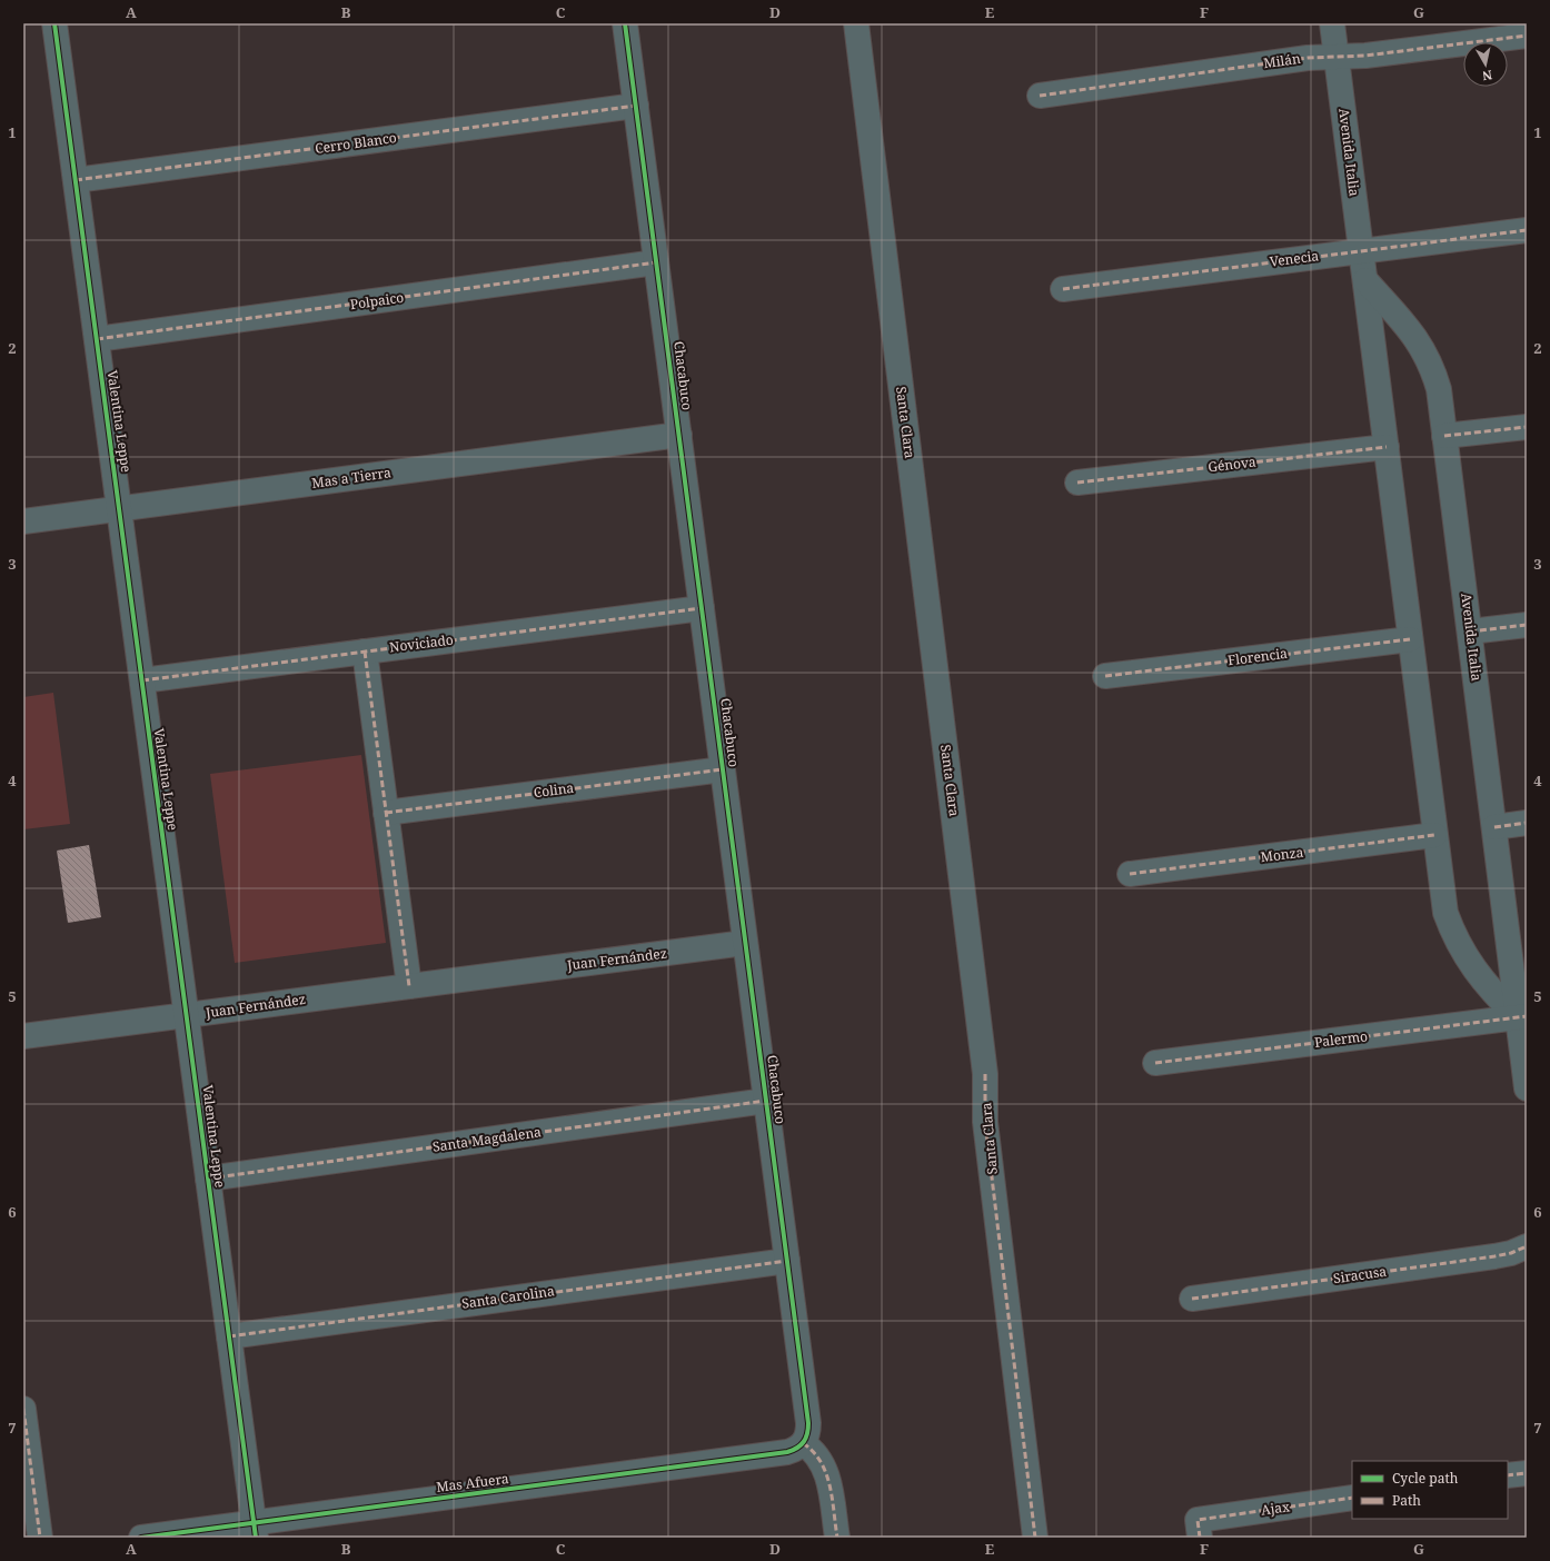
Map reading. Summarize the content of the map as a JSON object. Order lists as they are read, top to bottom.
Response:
{
  "streets": {
    "street": [
      "Milán",
      "Cerro Blanco",
      "Avenida Italia",
      "Venecia",
      "Polpaico",
      "Chacabuco",
      "Valentina Leppe",
      "Santa Clara",
      "Génova",
      "Mas a Tierra",
      "Noviciado",
      "Florencia",
      "Colina",
      "Monza",
      "Juan Fernández",
      "Palermo",
      "Santa Magdalena",
      "Siracusa",
      "Santa Carolina",
      "Mas Afuera",
      "Ajax"
    ]
  },
  "crossings": [
    ["Milán", "Avenida Italia"],
    ["Cerro Blanco", "Chacabuco"],
    ["Cerro Blanco", "Valentina Leppe"],
    ["Avenida Italia", "Venecia"],
    ["Avenida Italia", "Génova"],
    ["Avenida Italia", "Florencia"],
    ["Avenida Italia", "Monza"],
    ["Avenida Italia", "Palermo"],
    ["Polpaico", "Chacabuco"],
    ["Polpaico", "Valentina Leppe"],
    ["Chacabuco", "Mas a Tierra"],
    ["Chacabuco", "Noviciado"],
    ["Chacabuco", "Colina"],
    ["Chacabuco", "Juan Fernández"],
    ["Chacabuco", "Santa Magdalena"],
    ["Chacabuco", "Santa Carolina"],
    ["Chacabuco", "Mas Afuera"],
    ["Valentina Leppe", "Mas a Tierra"],
    ["Valentina Leppe", "Noviciado"],
    ["Valentina Leppe", "Juan Fernández"],
    ["Valentina Leppe", "Santa Magdalena"],
    ["Valentina Leppe", "Santa Carolina"],
    ["Valentina Leppe", "Mas Afuera"]
  ],
  "legend": ["Cycle path", "Path"],
  "north": "bottom",
  "grid": {
    "columns": [
      "A",
      "B",
      "C",
      "D",
      "E",
      "F",
      "G"
    ],
    "rows": [
      "1",
      "2",
      "3",
      "4",
      "5",
      "6",
      "7"
    ]
  }
}
